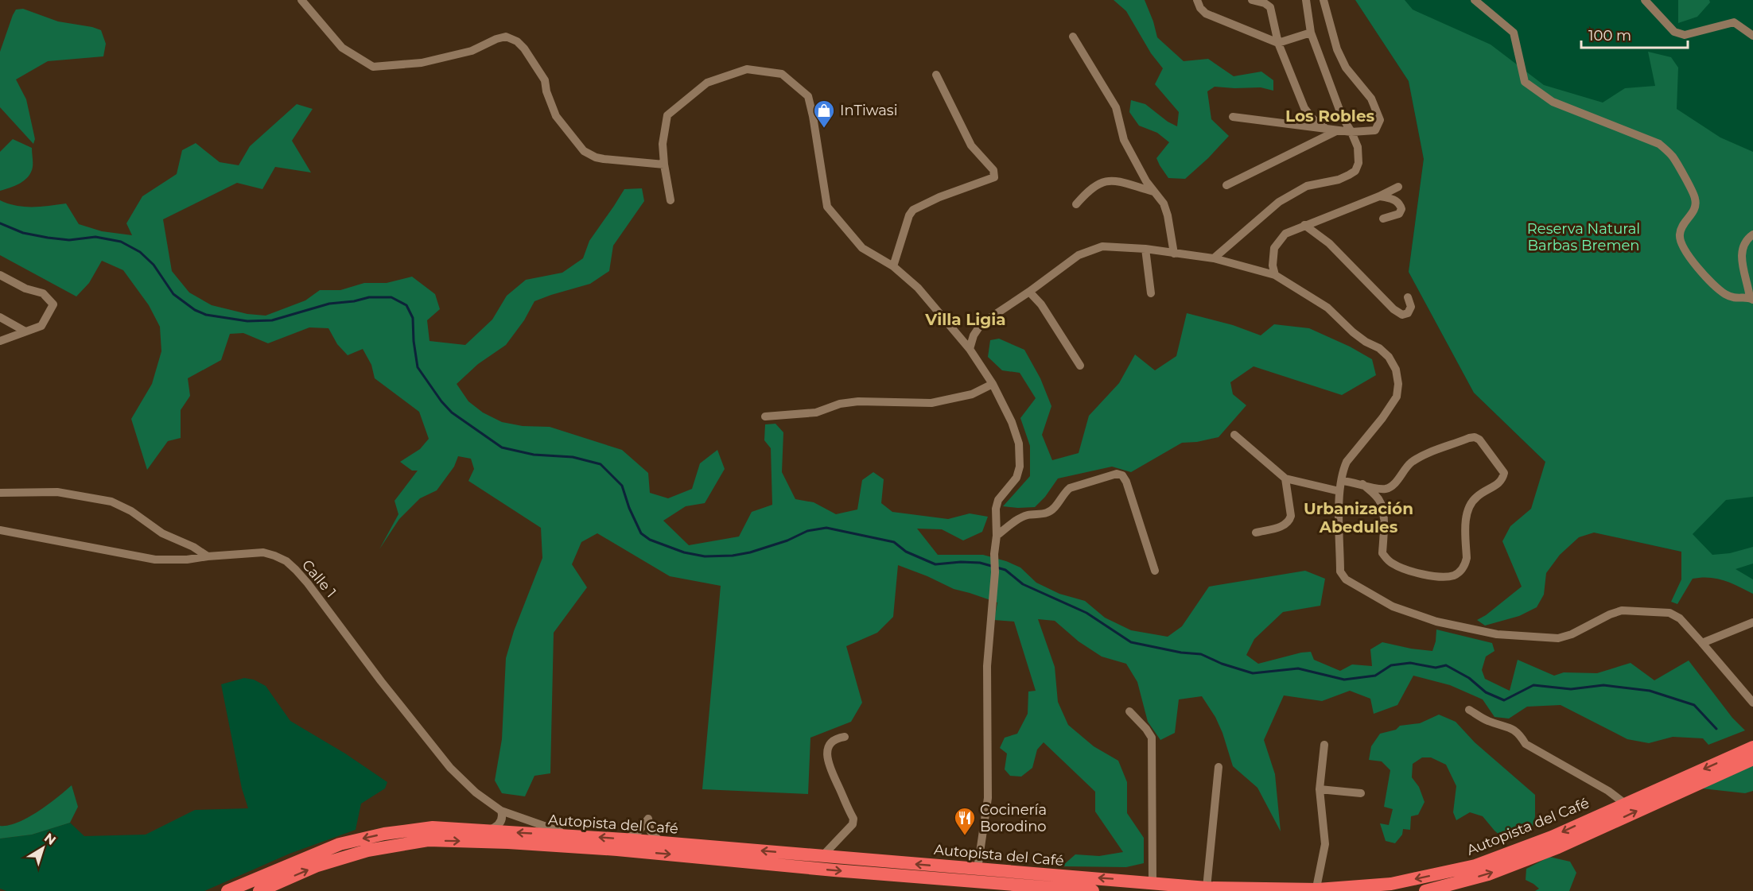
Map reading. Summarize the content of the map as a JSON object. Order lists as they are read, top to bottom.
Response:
{
  "streets": {
    "highway": ["Autopista del Café"],
    "street": ["Calle 1"]
  },
  "crossings": [
    ["Calle 1", "Autopista del Café"]
  ],
  "districts": ["Los Robles", "Villa Ligia", "Urbanización Abedules"],
  "parks": ["Reserva Natural Barbas Bremen"],
  "places": {
    "shop": ["InTiwasi"],
    "restaurant": ["Cocinería Borodino"]
  },
  "scale_bar": "100 m",
  "north": "top right"
}
